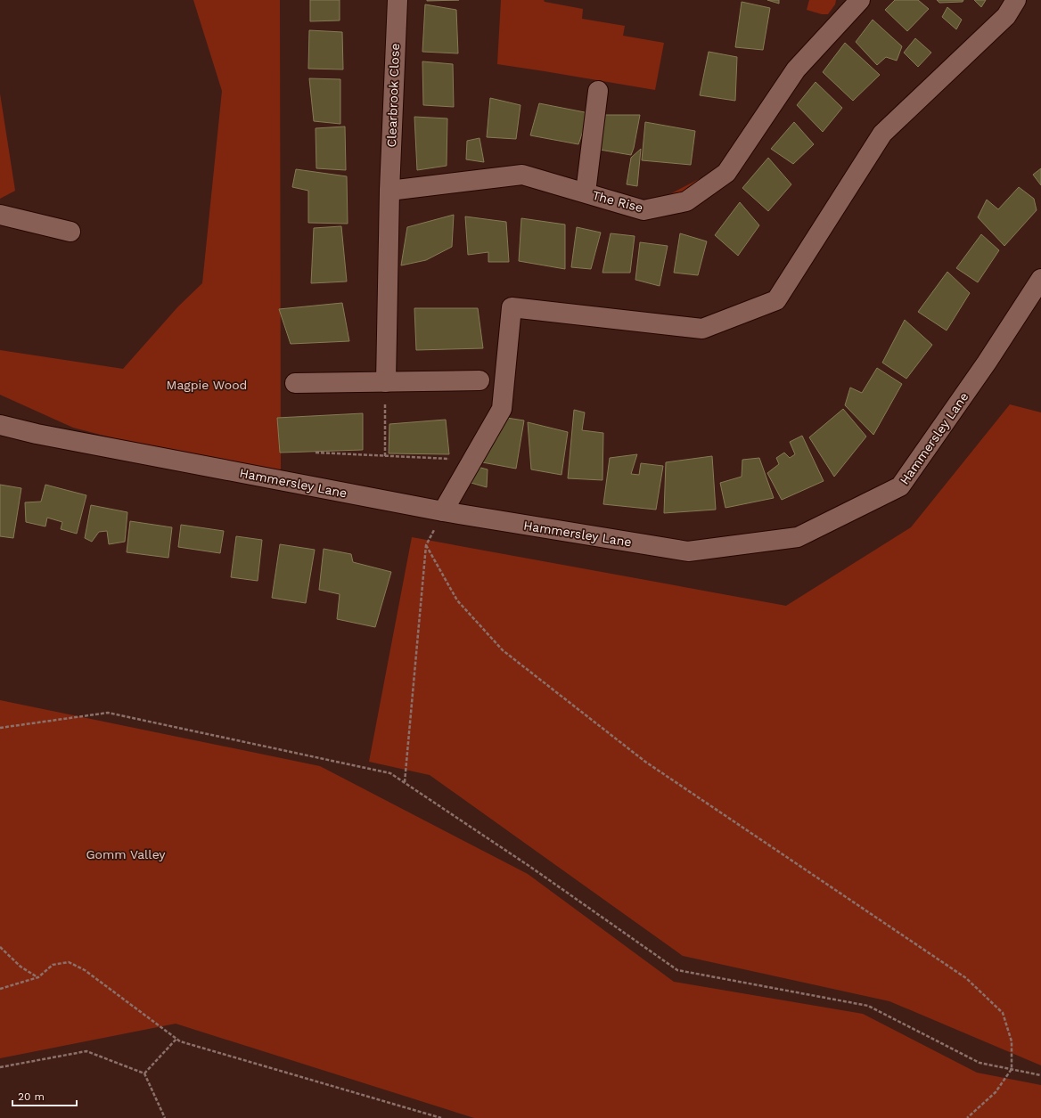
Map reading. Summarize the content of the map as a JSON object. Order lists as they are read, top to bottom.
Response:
{
  "streets": {
    "street": ["Clearbrook Close", "The Rise", "Hammersley Lane"]
  },
  "crossings": [
    ["Clearbrook Close", "The Rise"]
  ],
  "parks": ["Magpie Wood", "Gomm Valley"],
  "scale_bar": "20 m"
}
